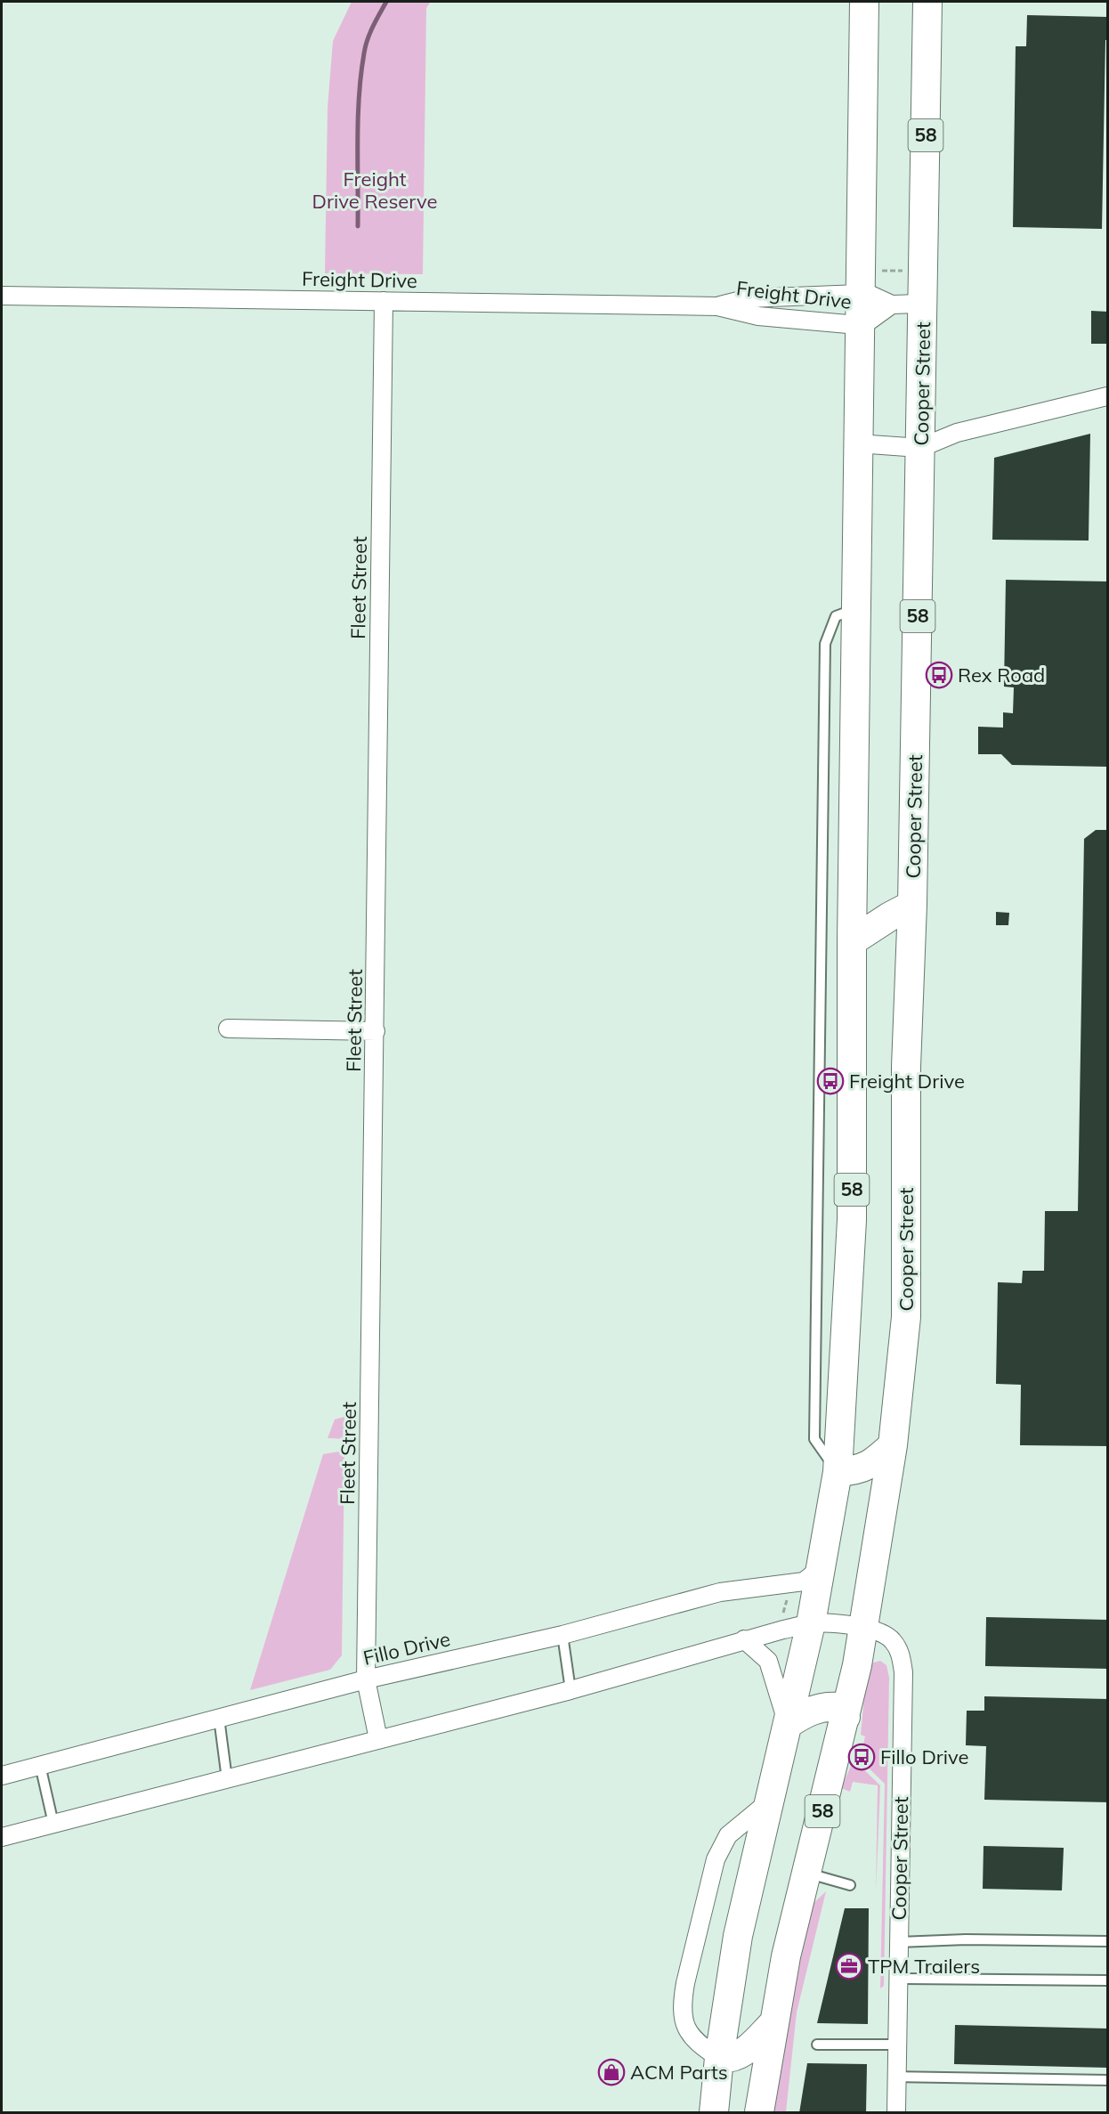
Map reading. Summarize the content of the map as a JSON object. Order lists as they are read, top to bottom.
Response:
{
  "streets": {
    "main road": ["58", "Cooper Street"],
    "street": ["Freight Drive", "Fleet Street", "Fillo Drive"]
  },
  "crossings": [
    ["58", "Freight Drive"],
    ["58", "Cooper Street"],
    ["58", "Fillo Drive"],
    ["Freight Drive", "Cooper Street"],
    ["Freight Drive", "Fleet Street"],
    ["Fleet Street", "Fillo Drive"]
  ],
  "parks": ["Freight Drive Reserve"],
  "places": {
    "bus stop": ["Rex Road", "Freight Drive", "Fillo Drive"],
    "office": ["TPM Trailers"],
    "shop": ["ACM Parts"]
  }
}
